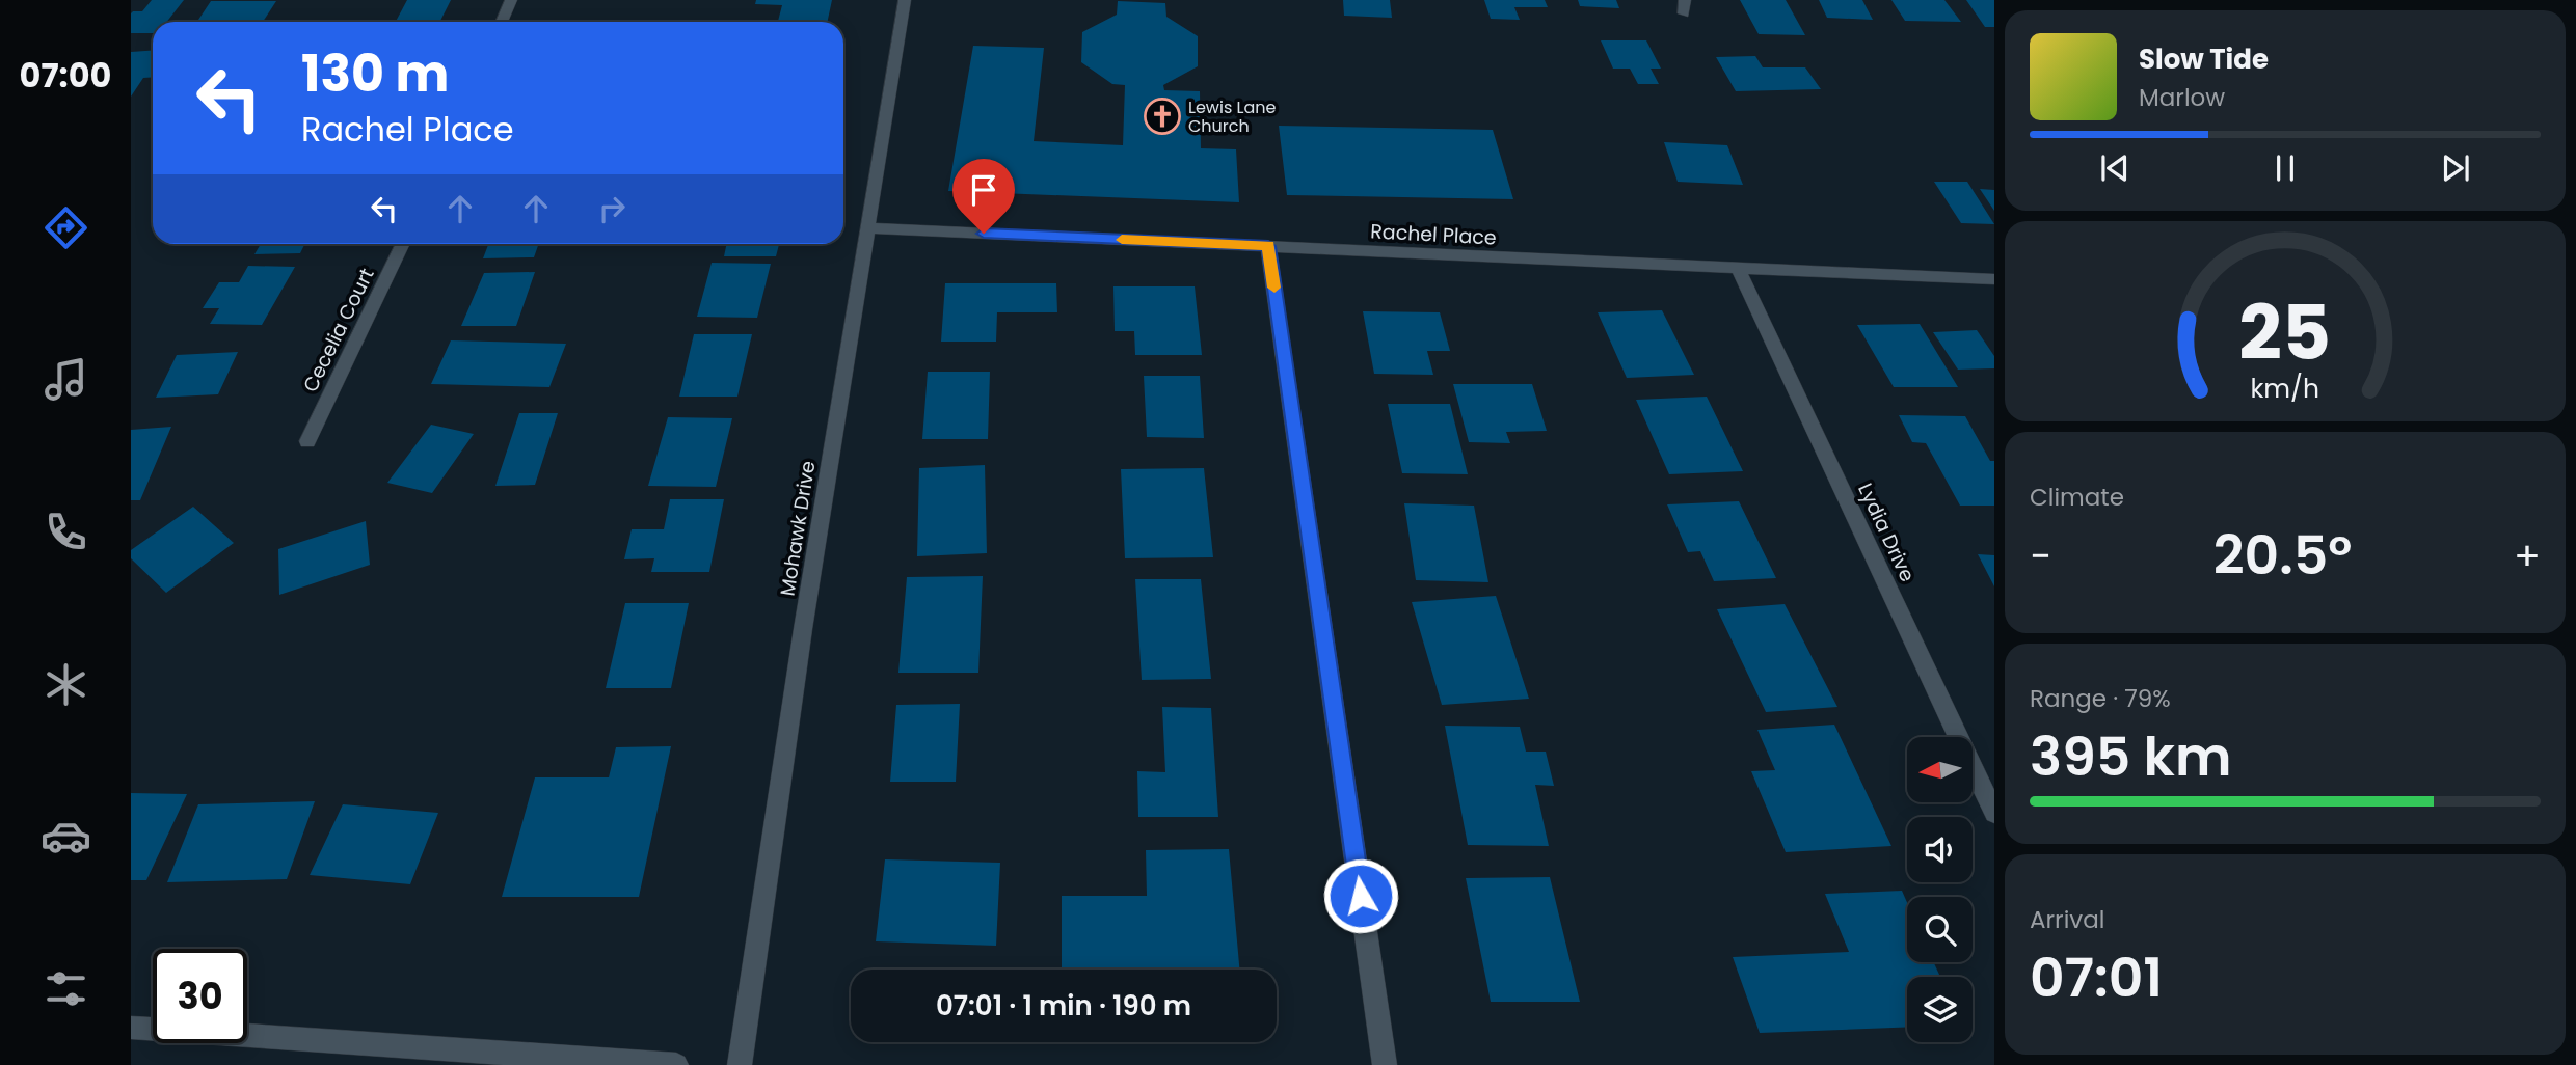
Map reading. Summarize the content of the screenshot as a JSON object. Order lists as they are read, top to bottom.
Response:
{
  "streets": {
    "street": [
      "Rachel Place",
      "Cecelia Court",
      "Mohawk Drive",
      "Lydia Drive"
    ]
  },
  "crossings": [
    ["Rachel Place", "Mohawk Drive"],
    ["Rachel Place", "Lydia Drive"]
  ],
  "places": {
    "church": ["Lewis Lane Church"]
  },
  "north": "left",
  "page": {
    "tabs": "07:00",
    "turn": ["130 m", "Rachel Place"],
    "song": ["Slow Tide", "Marlow"],
    "tile": [
      "Climate",
      ["Range · 79%", "395 km"],
      ["Arrival", "07:01"]
    ],
    "heat": ["−", "20.5°", "+"],
    "limit": "30",
    "trip": "07:01 · 1 min · 190 m",
    "gauge": ["25", "km/h"]
  }
}
